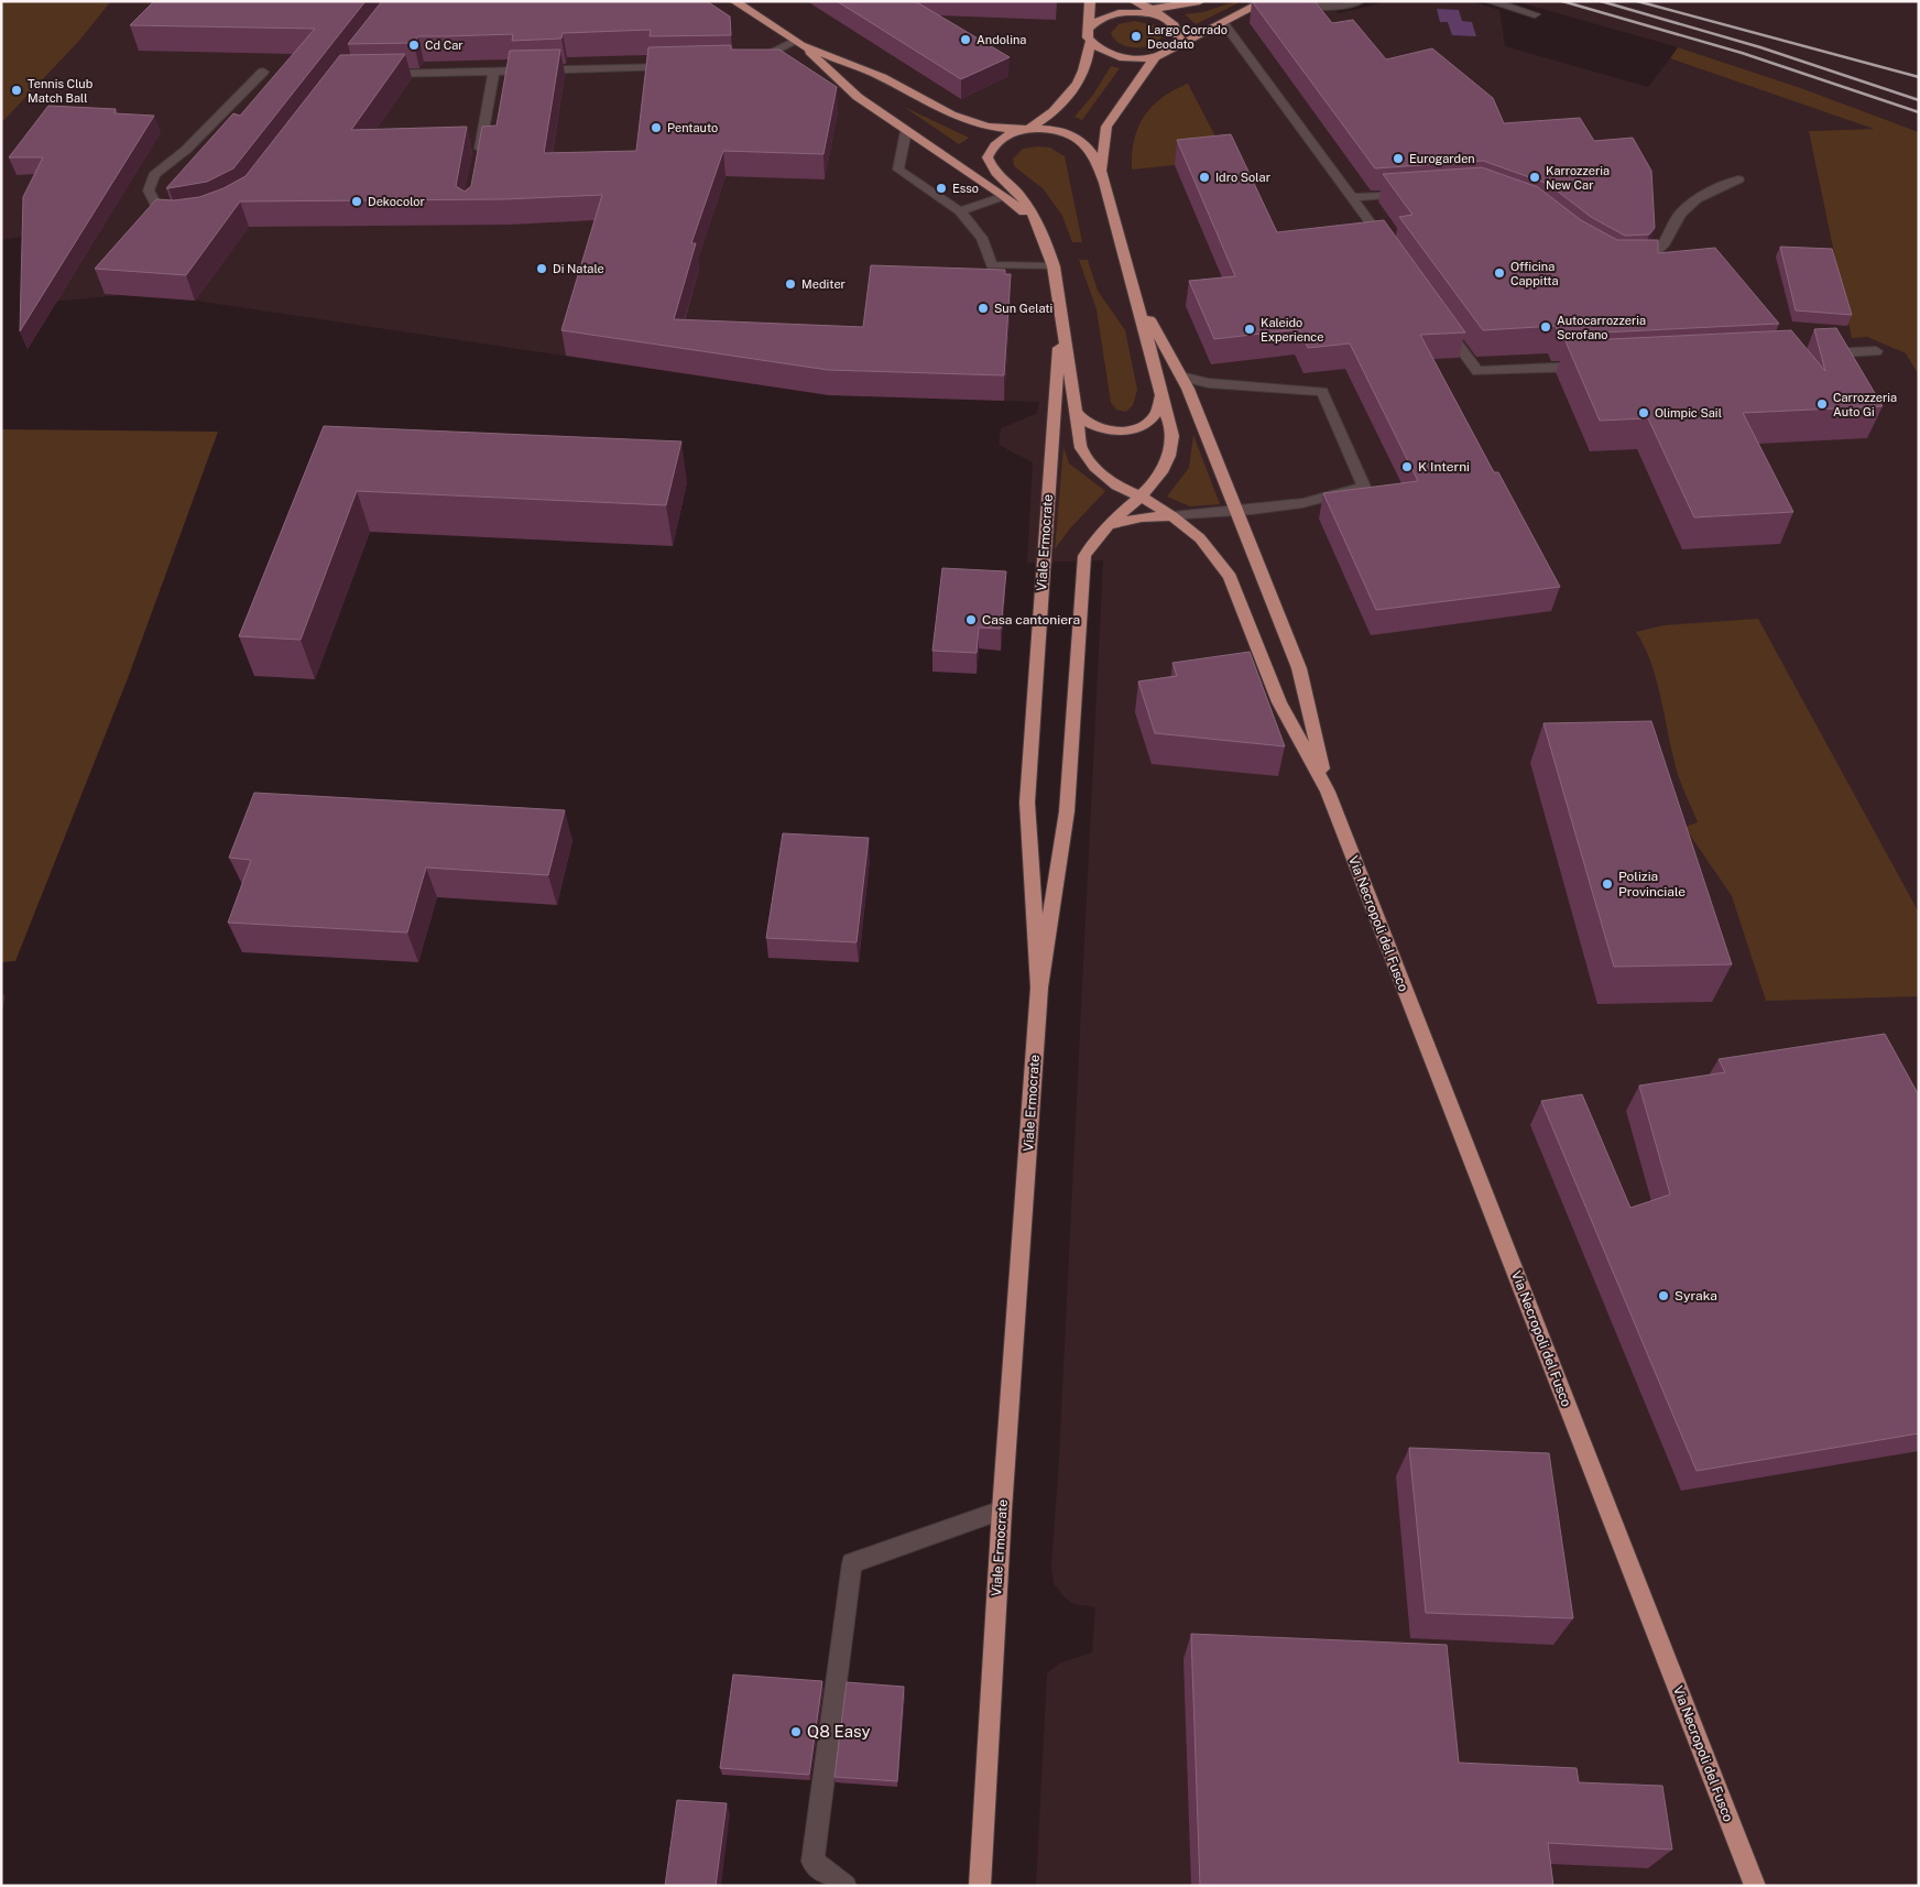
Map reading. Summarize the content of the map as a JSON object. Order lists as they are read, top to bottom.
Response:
{
  "streets": {
    "main road": ["Viale Ermocrate", "Via Necropoli del Fusco"]
  },
  "places": [
    "Largo Corrado Deodato",
    "Andolina",
    "Cd Car",
    "Tennis Club Match Ball",
    "Pentauto",
    "Eurogarden",
    "Idro Solar",
    "Karrozzeria New Car",
    "Esso",
    "Dekocolor",
    "Di Natale",
    "Officina Cappitta",
    "Mediter",
    "Sun Gelati",
    "Autocarrozzeria Scrofano",
    "Kaleido Experience",
    "Carrozzeria Auto Gi",
    "Olimpic Sail",
    "K Interni",
    "Casa cantoniera",
    "Polizia Provinciale",
    "Syraka",
    "Q8 Easy"
  ]
}
